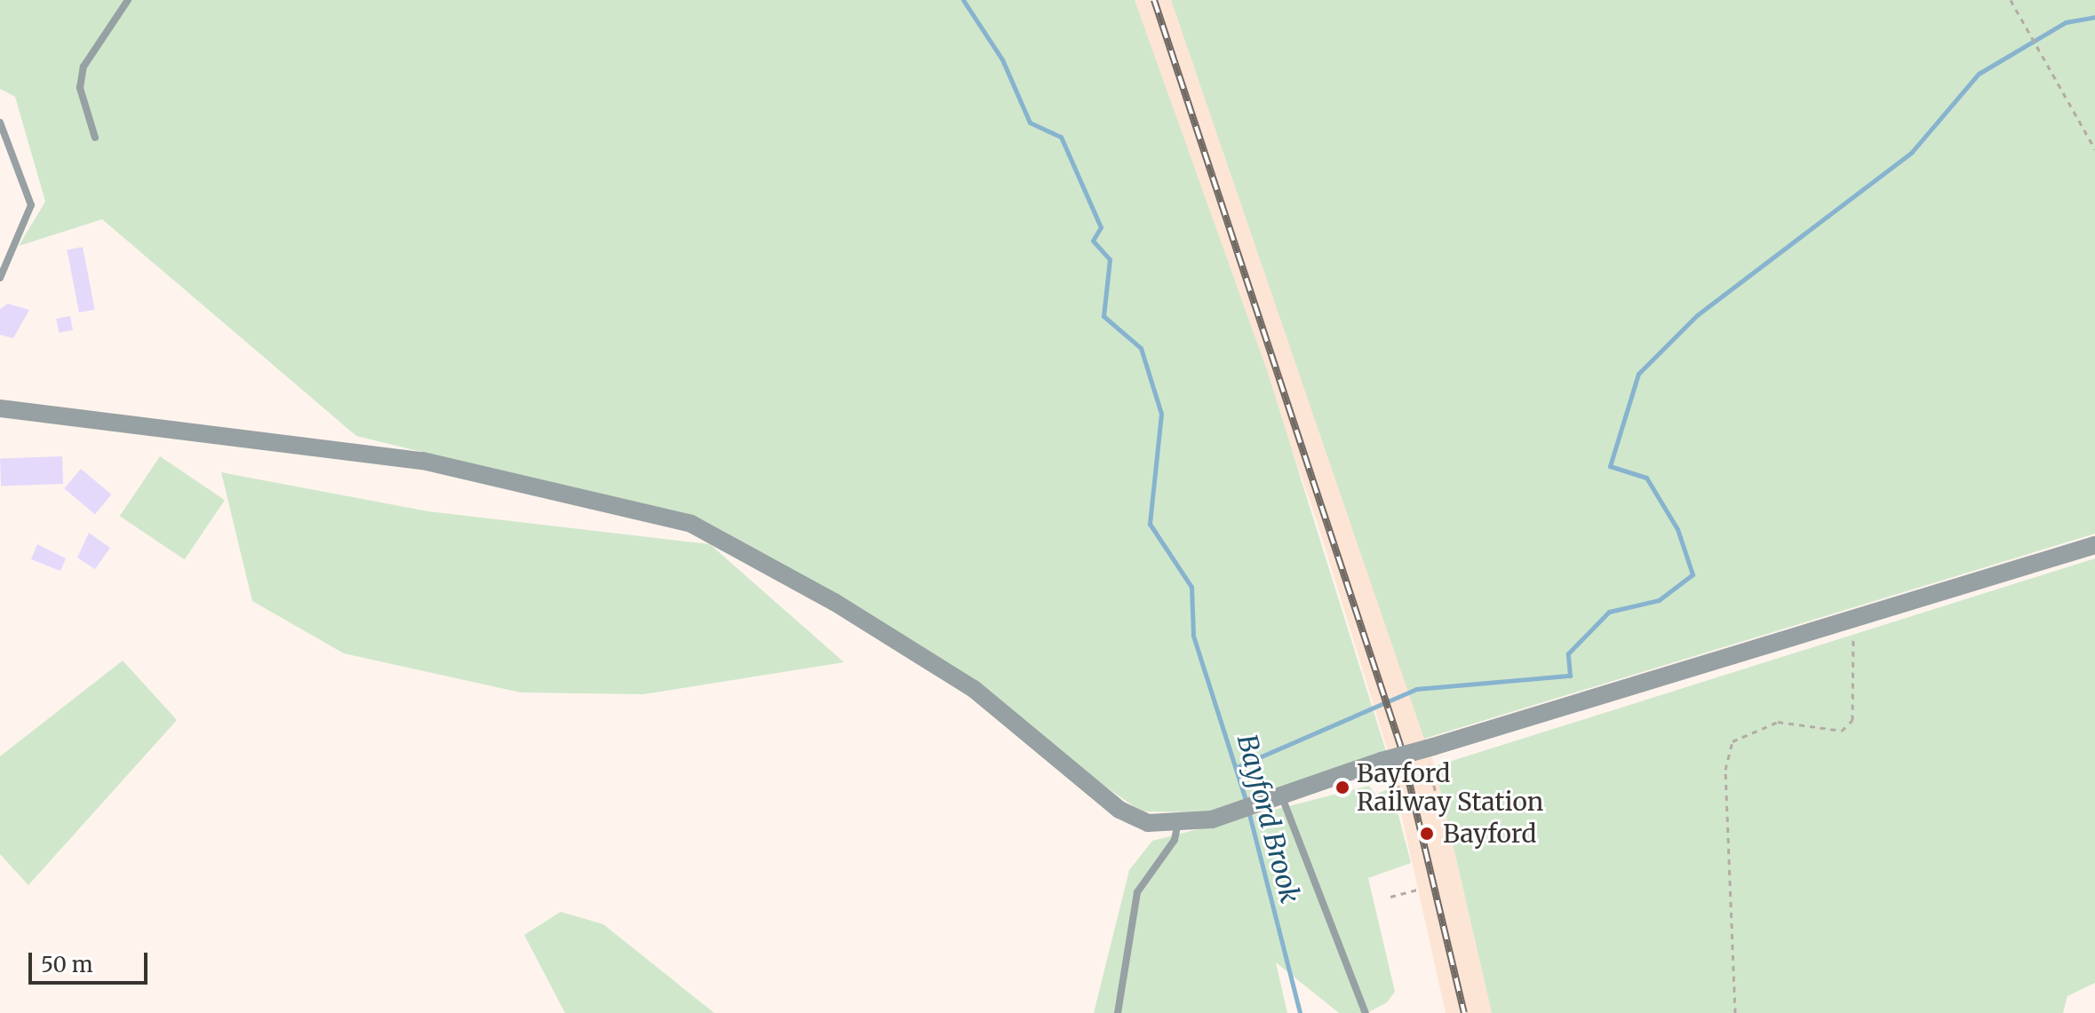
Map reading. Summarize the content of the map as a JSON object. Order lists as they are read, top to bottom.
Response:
{
  "water": ["Bayford Brook"],
  "places": ["Bayford Railway Station", "Bayford"],
  "scale_bar": "50 m"
}
